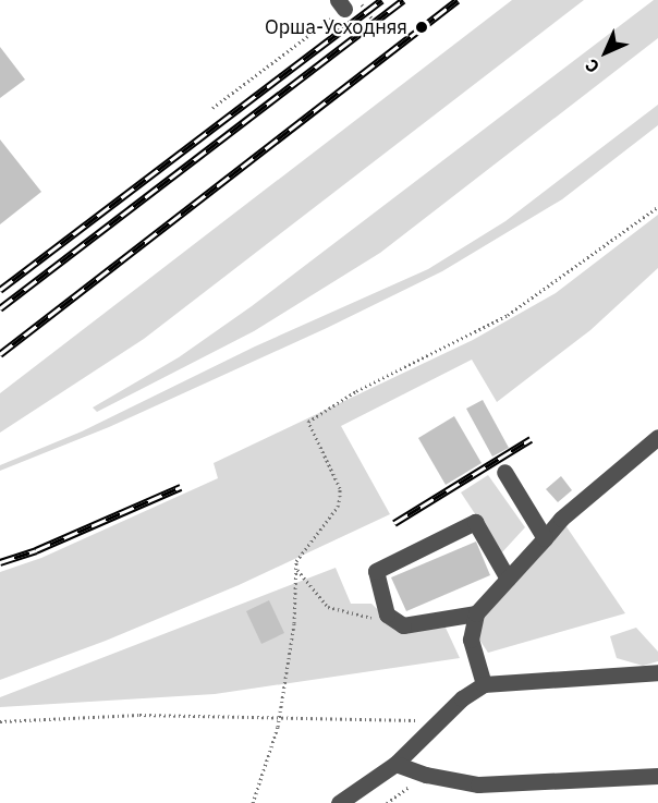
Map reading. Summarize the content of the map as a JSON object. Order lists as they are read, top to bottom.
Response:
{
  "places": ["Орша-Усходняя"],
  "north": "bottom left"
}
